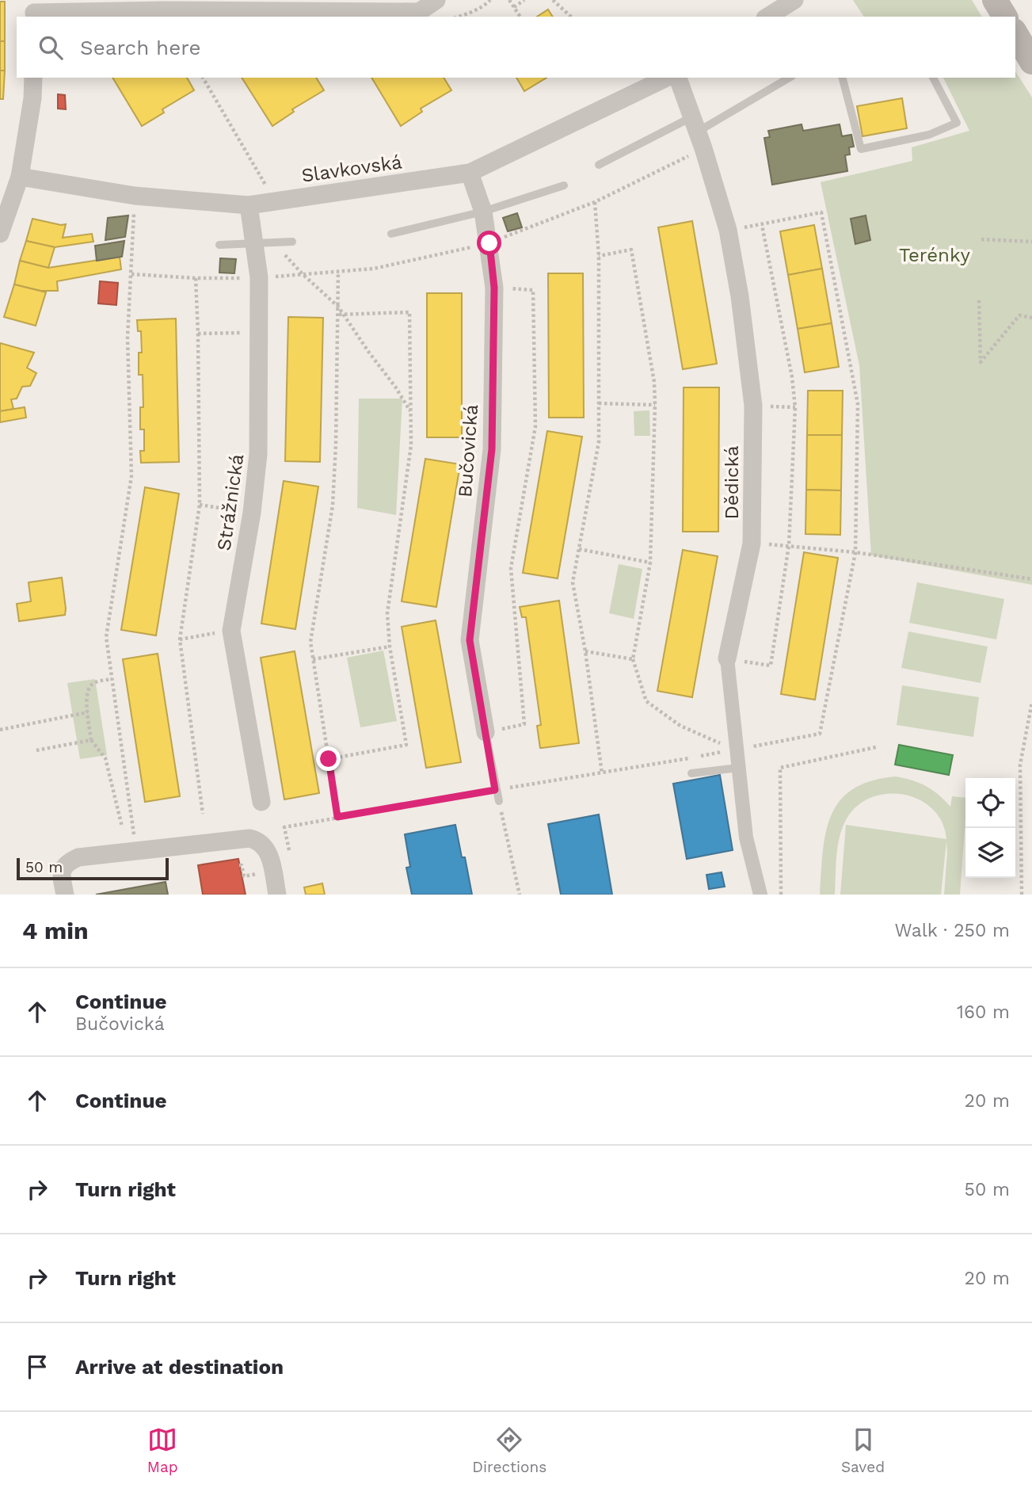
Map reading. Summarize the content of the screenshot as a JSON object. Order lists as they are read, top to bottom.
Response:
{
  "streets": {
    "street": [
      "Slavkovská",
      "Bučovická",
      "Dědická",
      "Strážnická"
    ]
  },
  "crossings": [
    ["Slavkovská", "Bučovická"],
    ["Slavkovská", "Strážnická"]
  ],
  "parks": ["Terénky"],
  "scale_bar": "50 m",
  "page": {
    "search": "Search here",
    "scale": "50 m",
    "heading": ["4 min", "Walk · 250 m"],
    "list": [
      ["Continue", "Bučovická", "160 m"],
      ["Continue", "20 m"],
      ["Turn right", "50 m"],
      ["Turn right", "20 m"],
      "Arrive at destination"
    ],
    "nav": ["Map", "Directions", "Saved"]
  }
}
